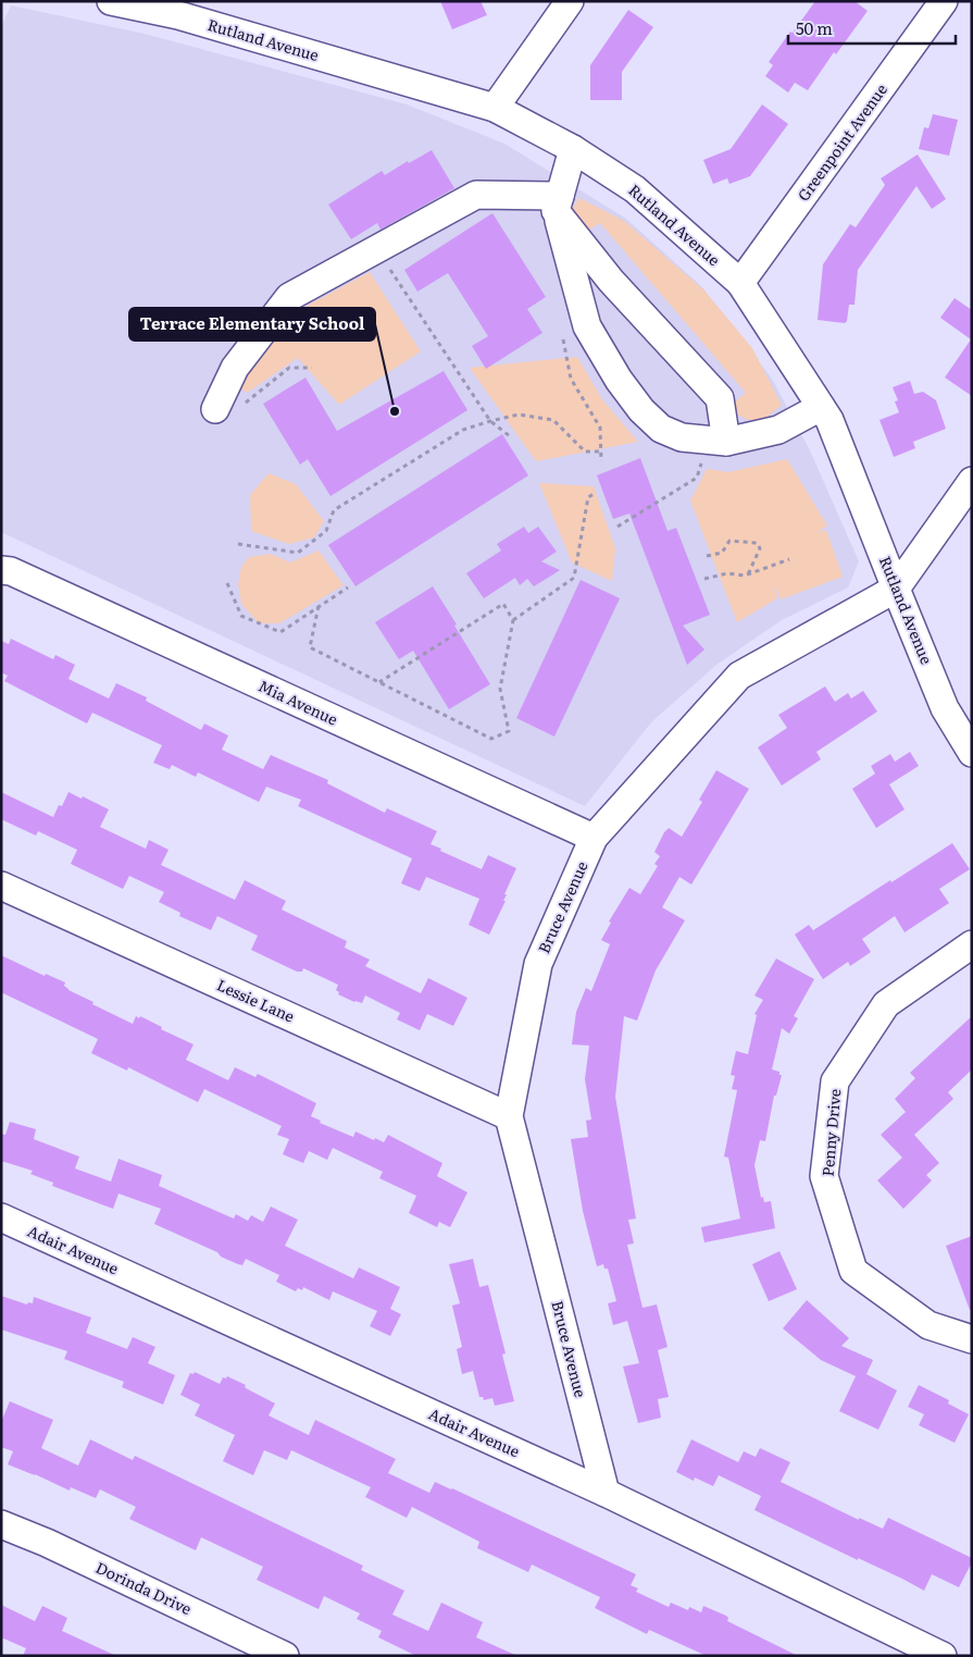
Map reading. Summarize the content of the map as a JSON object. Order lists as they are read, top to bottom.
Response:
{
  "streets": {
    "street": [
      "Rutland Avenue",
      "Greenpoint Avenue",
      "Mia Avenue",
      "Bruce Avenue",
      "Lessie Lane",
      "Penny Drive",
      "Adair Avenue",
      "Dorinda Drive"
    ]
  },
  "crossings": [
    ["Rutland Avenue", "Greenpoint Avenue"],
    ["Rutland Avenue", "Bruce Avenue"],
    ["Mia Avenue", "Bruce Avenue"],
    ["Bruce Avenue", "Lessie Lane"],
    ["Bruce Avenue", "Adair Avenue"]
  ],
  "places": ["Terrace Elementary School"],
  "scale_bar": "50 m"
}
